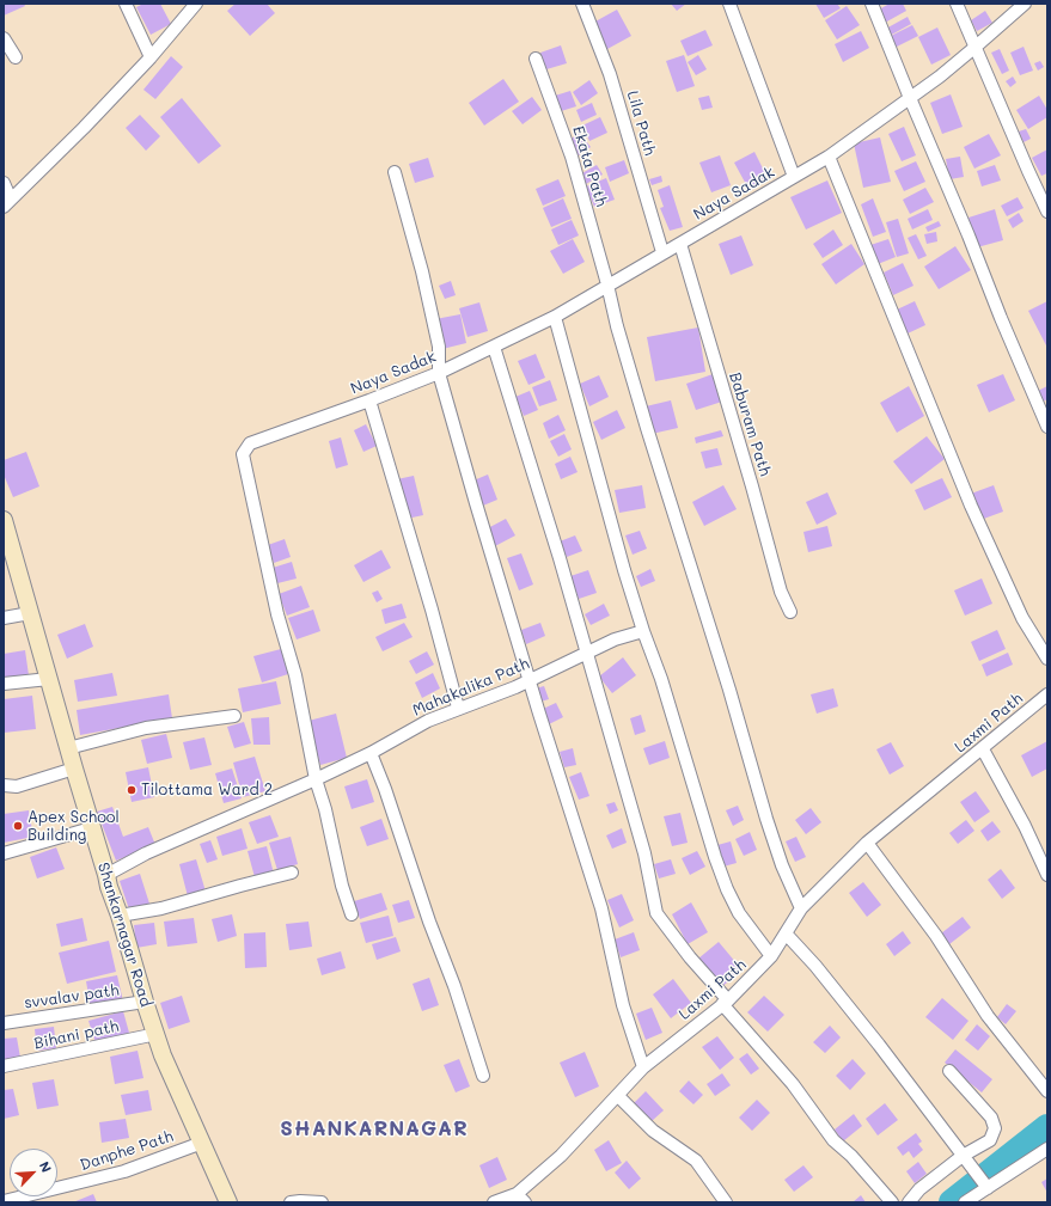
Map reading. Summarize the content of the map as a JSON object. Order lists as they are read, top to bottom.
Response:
{
  "streets": {
    "street": [
      "Lila Path",
      "Ekata Path",
      "Naya Sadak",
      "Baburam Path",
      "Mahakalika Path",
      "Laxmi Path",
      "Shankarnagar Road",
      "svvalav path",
      "Bihani path",
      "Danphe Path"
    ]
  },
  "crossings": [
    ["Lila Path", "Naya Sadak"],
    ["Ekata Path", "Naya Sadak"],
    ["Ekata Path", "Laxmi Path"],
    ["Naya Sadak", "Baburam Path"],
    ["Naya Sadak", "Mahakalika Path"],
    ["Shankarnagar Road", "svvalav path"],
    ["Shankarnagar Road", "Bihani path"],
    ["Shankarnagar Road", "Danphe Path"]
  ],
  "districts": ["SHANKARNAGAR"],
  "places": ["Tilottama Ward 2", "Apex School Building"],
  "north": "top right"
}
